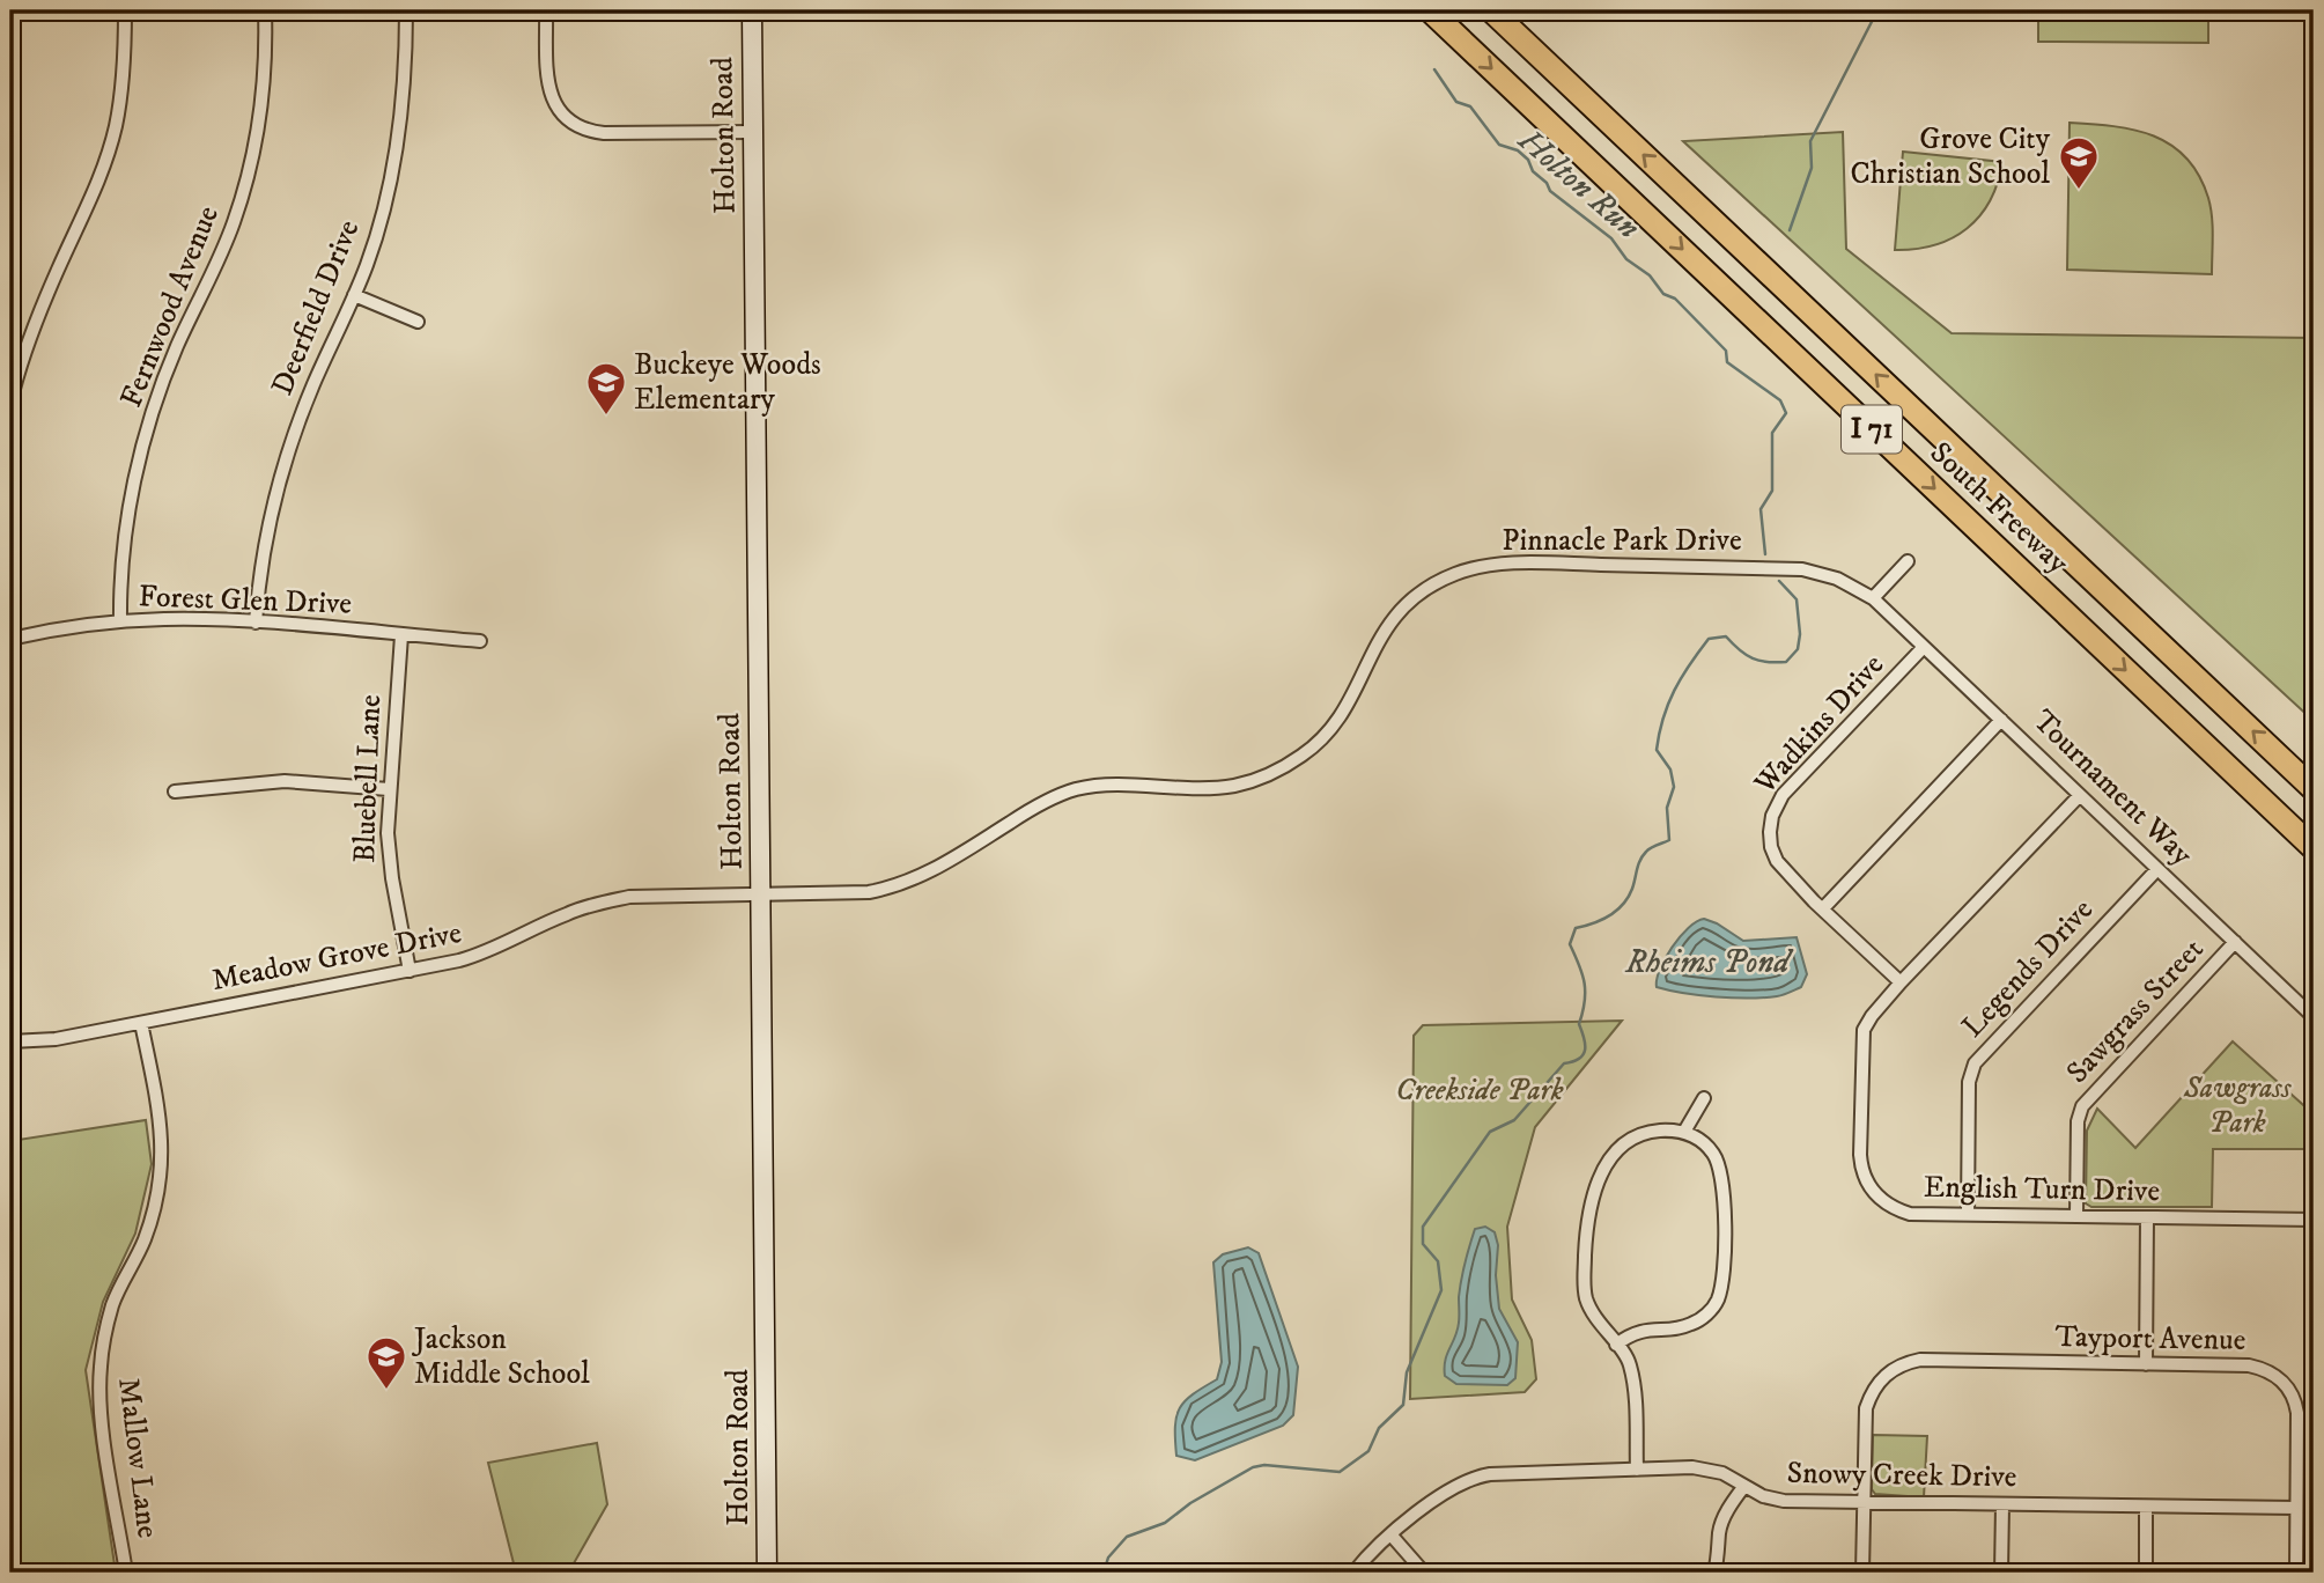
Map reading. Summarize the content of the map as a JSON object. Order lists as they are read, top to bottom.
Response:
{
  "streets": {
    "highway": ["I 71", "South Freeway"],
    "street": [
      "Holton Road",
      "Fernwood Avenue",
      "Deerfield Drive",
      "Pinnacle Park Drive",
      "Forest Glen Drive",
      "Wadkins Drive",
      "Bluebell Lane",
      "Tournament Way",
      "Meadow Grove Drive",
      "Legends Drive",
      "Sawgrass Street",
      "English Turn Drive",
      "Tayport Avenue",
      "Mallow Lane",
      "Snowy Creek Drive"
    ]
  },
  "crossings": [
    ["Holton Road", "Pinnacle Park Drive"],
    ["Holton Road", "Meadow Grove Drive"],
    ["Fernwood Avenue", "Forest Glen Drive"],
    ["Deerfield Drive", "Forest Glen Drive"],
    ["Pinnacle Park Drive", "Tournament Way"],
    ["Pinnacle Park Drive", "Meadow Grove Drive"],
    ["Forest Glen Drive", "Bluebell Lane"],
    ["Wadkins Drive", "Tournament Way"],
    ["Wadkins Drive", "English Turn Drive"],
    ["Bluebell Lane", "Meadow Grove Drive"],
    ["Tournament Way", "Legends Drive"],
    ["Tournament Way", "Sawgrass Street"],
    ["Tournament Way", "English Turn Drive"],
    ["Meadow Grove Drive", "Mallow Lane"],
    ["Legends Drive", "English Turn Drive"],
    ["Sawgrass Street", "English Turn Drive"],
    ["Tayport Avenue", "Snowy Creek Drive"]
  ],
  "water": ["Holton Run", "Rheims Pond"],
  "parks": ["Sawgrass Park", "Creekside Park"],
  "places": {
    "school or university": ["Grove City Christian School", "Buckeye Woods Elementary", "Jackson Middle School"]
  }
}
